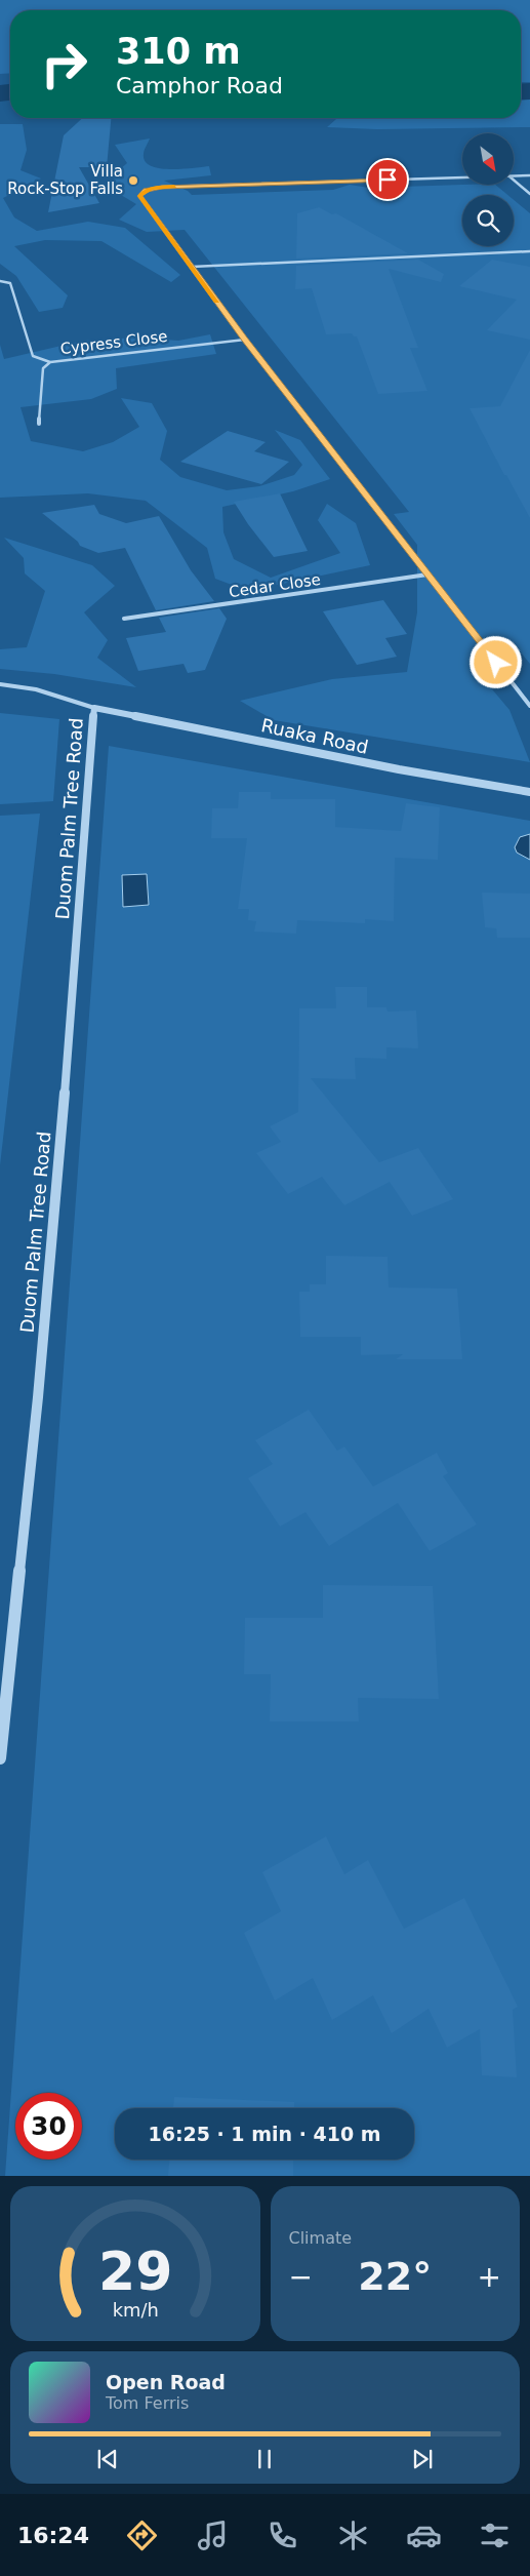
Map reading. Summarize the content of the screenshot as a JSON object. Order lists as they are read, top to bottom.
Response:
{
  "streets": {
    "street": [
      "Cypress Close",
      "Cedar Close",
      "Ruaka Road",
      "Duom Palm Tree Road"
    ]
  },
  "crossings": [
    ["Ruaka Road", "Duom Palm Tree Road"]
  ],
  "places": ["Villa Rock-Stop Falls"],
  "north": "bottom right",
  "page": {
    "turn": ["310 m", "Camphor Road"],
    "limit": "30",
    "trip": "16:25 · 1 min · 410 m",
    "tile": "Climate",
    "heat": ["−", "22°", "+"],
    "song": ["Open Road", "Tom Ferris"],
    "tabs": "16:24",
    "gauge": ["29", "km/h"]
  }
}
